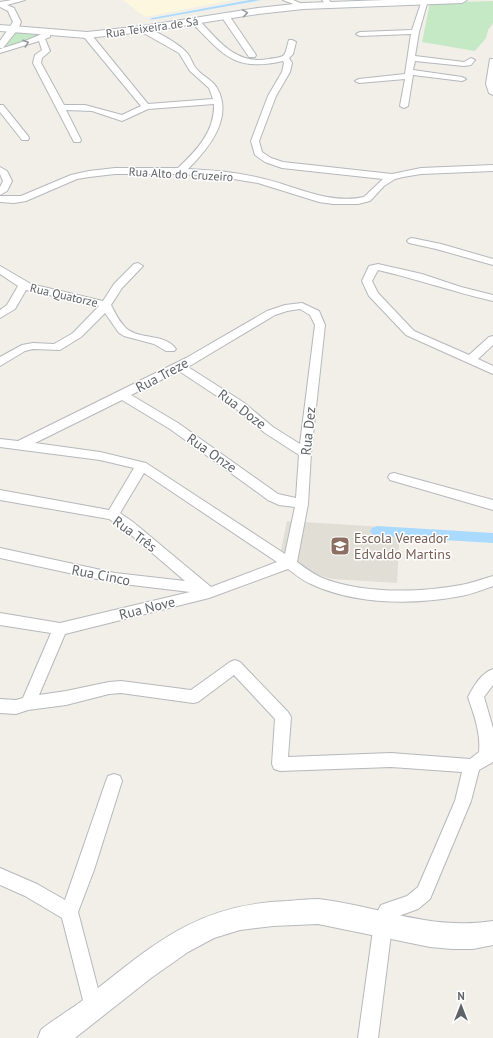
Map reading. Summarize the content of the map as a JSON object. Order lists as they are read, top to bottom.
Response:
{
  "streets": {
    "street": [
      "Rua Teixeira de Sá",
      "Rua Alto do Cruzeiro",
      "Rua Quatorze",
      "Rua Treze",
      "Rua Doze",
      "Rua Dez",
      "Rua Onze",
      "Rua Três",
      "Rua Cinco",
      "Rua Nove"
    ]
  },
  "crossings": [
    ["Rua Treze", "Rua Doze"],
    ["Rua Treze", "Rua Dez"],
    ["Rua Treze", "Rua Onze"],
    ["Rua Doze", "Rua Dez"],
    ["Rua Dez", "Rua Onze"],
    ["Rua Dez", "Rua Nove"],
    ["Rua Três", "Rua Cinco"],
    ["Rua Três", "Rua Nove"],
    ["Rua Cinco", "Rua Nove"]
  ],
  "places": {
    "school or university": ["Escola Vereador Edvaldo Martins"]
  },
  "north": "top"
}
